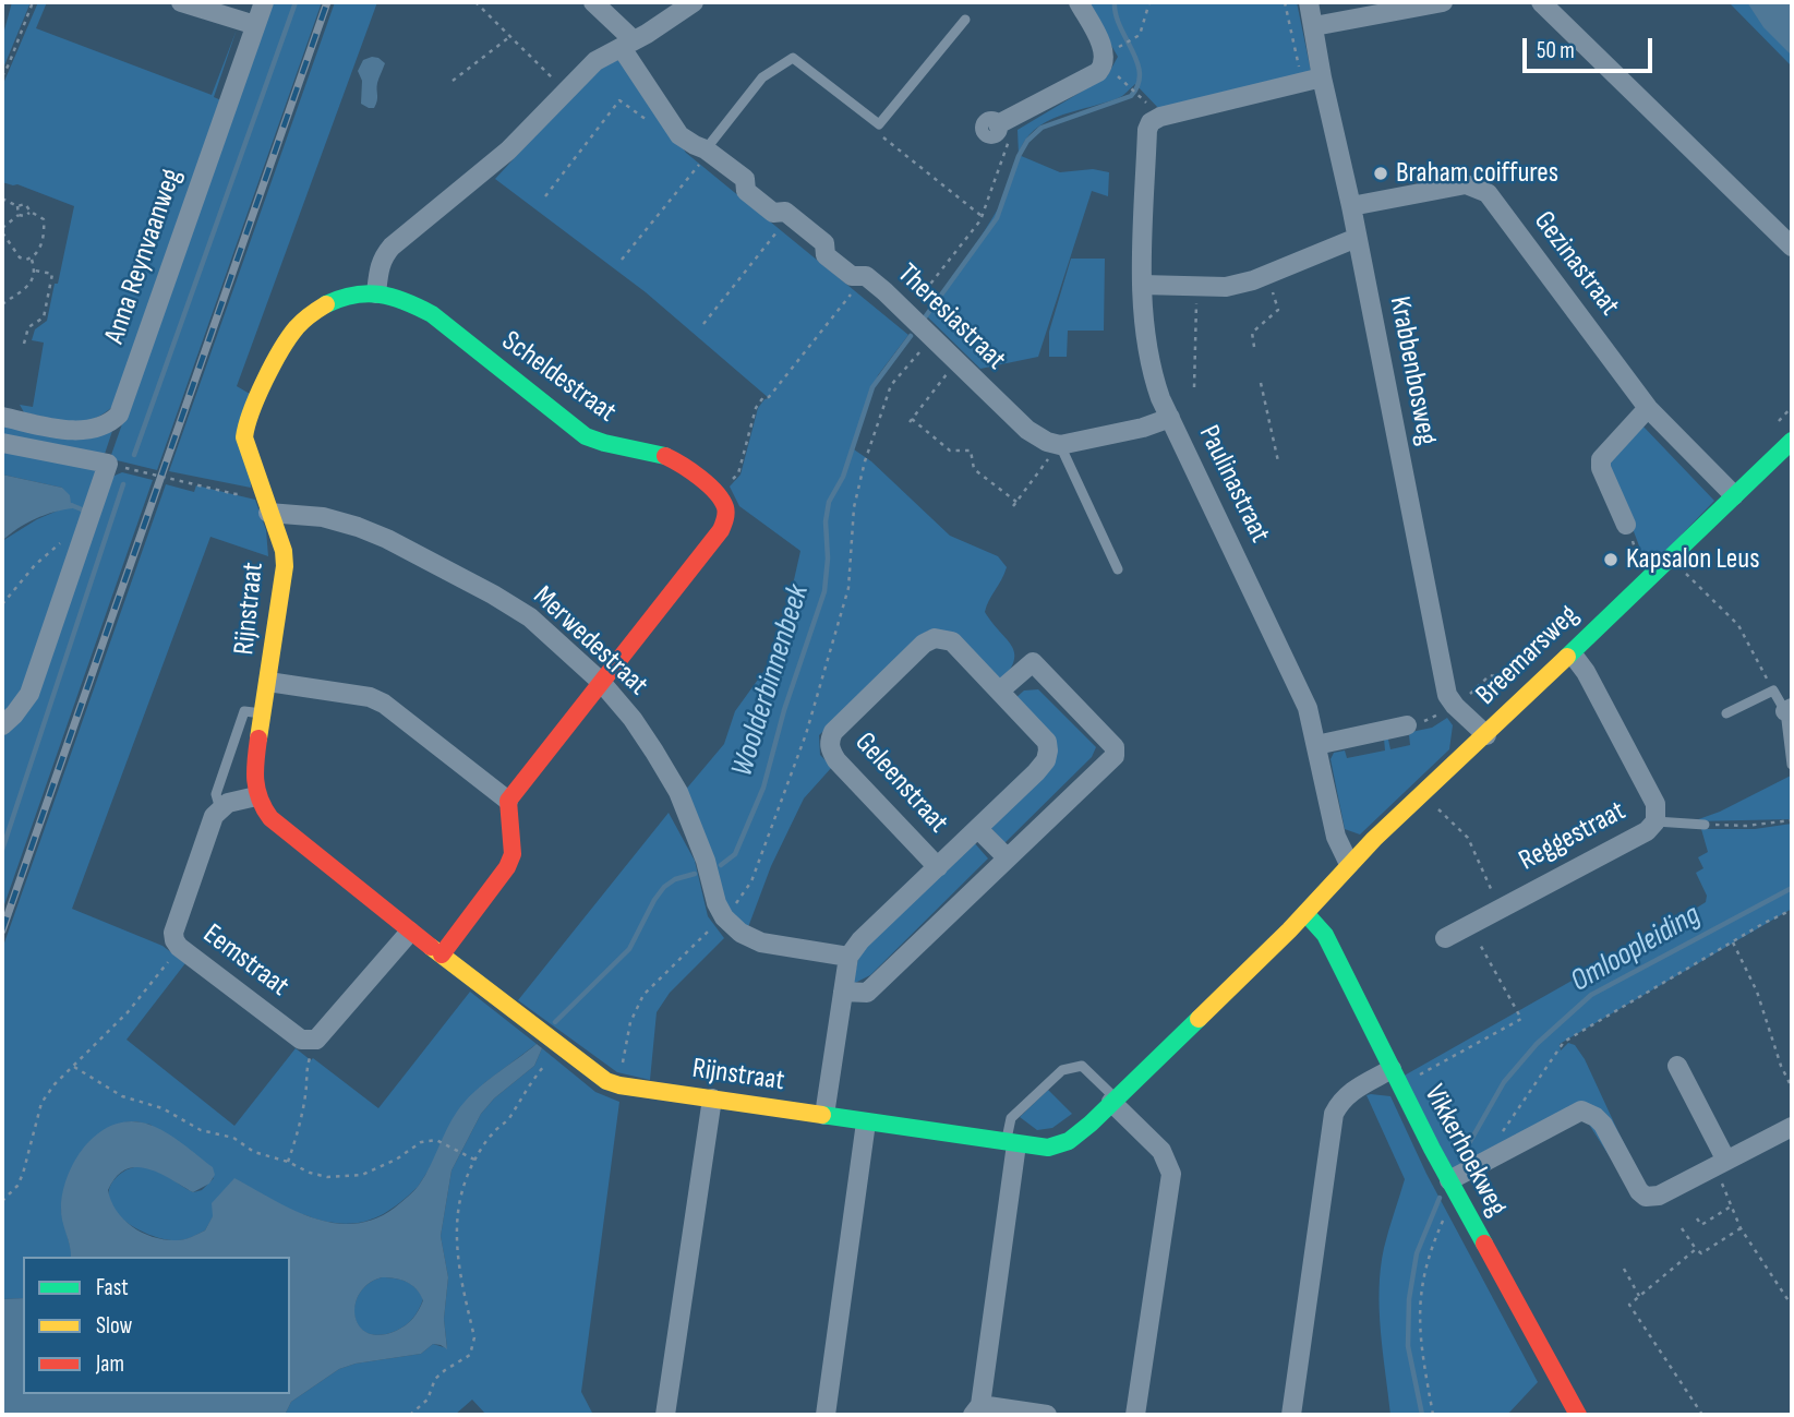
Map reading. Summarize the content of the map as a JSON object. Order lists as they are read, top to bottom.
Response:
{
  "streets": {
    "street": [
      "Anna Reynvaanweg",
      "Gezinastraat",
      "Theresiastraat",
      "Krabbenbosweg",
      "Scheldestraat",
      "Paulinastraat",
      "Rijnstraat",
      "Merwedestraat",
      "Breemarsweg",
      "Geleenstraat",
      "Reggestraat",
      "Eemstraat",
      "Vikkerhoekweg"
    ]
  },
  "crossings": [
    ["Gezinastraat", "Krabbenbosweg"],
    ["Gezinastraat", "Breemarsweg"],
    ["Krabbenbosweg", "Breemarsweg"],
    ["Scheldestraat", "Rijnstraat"],
    ["Scheldestraat", "Merwedestraat"],
    ["Paulinastraat", "Breemarsweg"],
    ["Rijnstraat", "Merwedestraat"],
    ["Rijnstraat", "Breemarsweg"],
    ["Rijnstraat", "Vikkerhoekweg"],
    ["Breemarsweg", "Reggestraat"],
    ["Breemarsweg", "Vikkerhoekweg"]
  ],
  "water": ["Woolderbinnenbeek", "Omloopleiding"],
  "places": ["Braham coiffures", "Kapsalon Leus"],
  "legend": ["Fast", "Slow", "Jam"],
  "scale_bar": "50 m"
}
